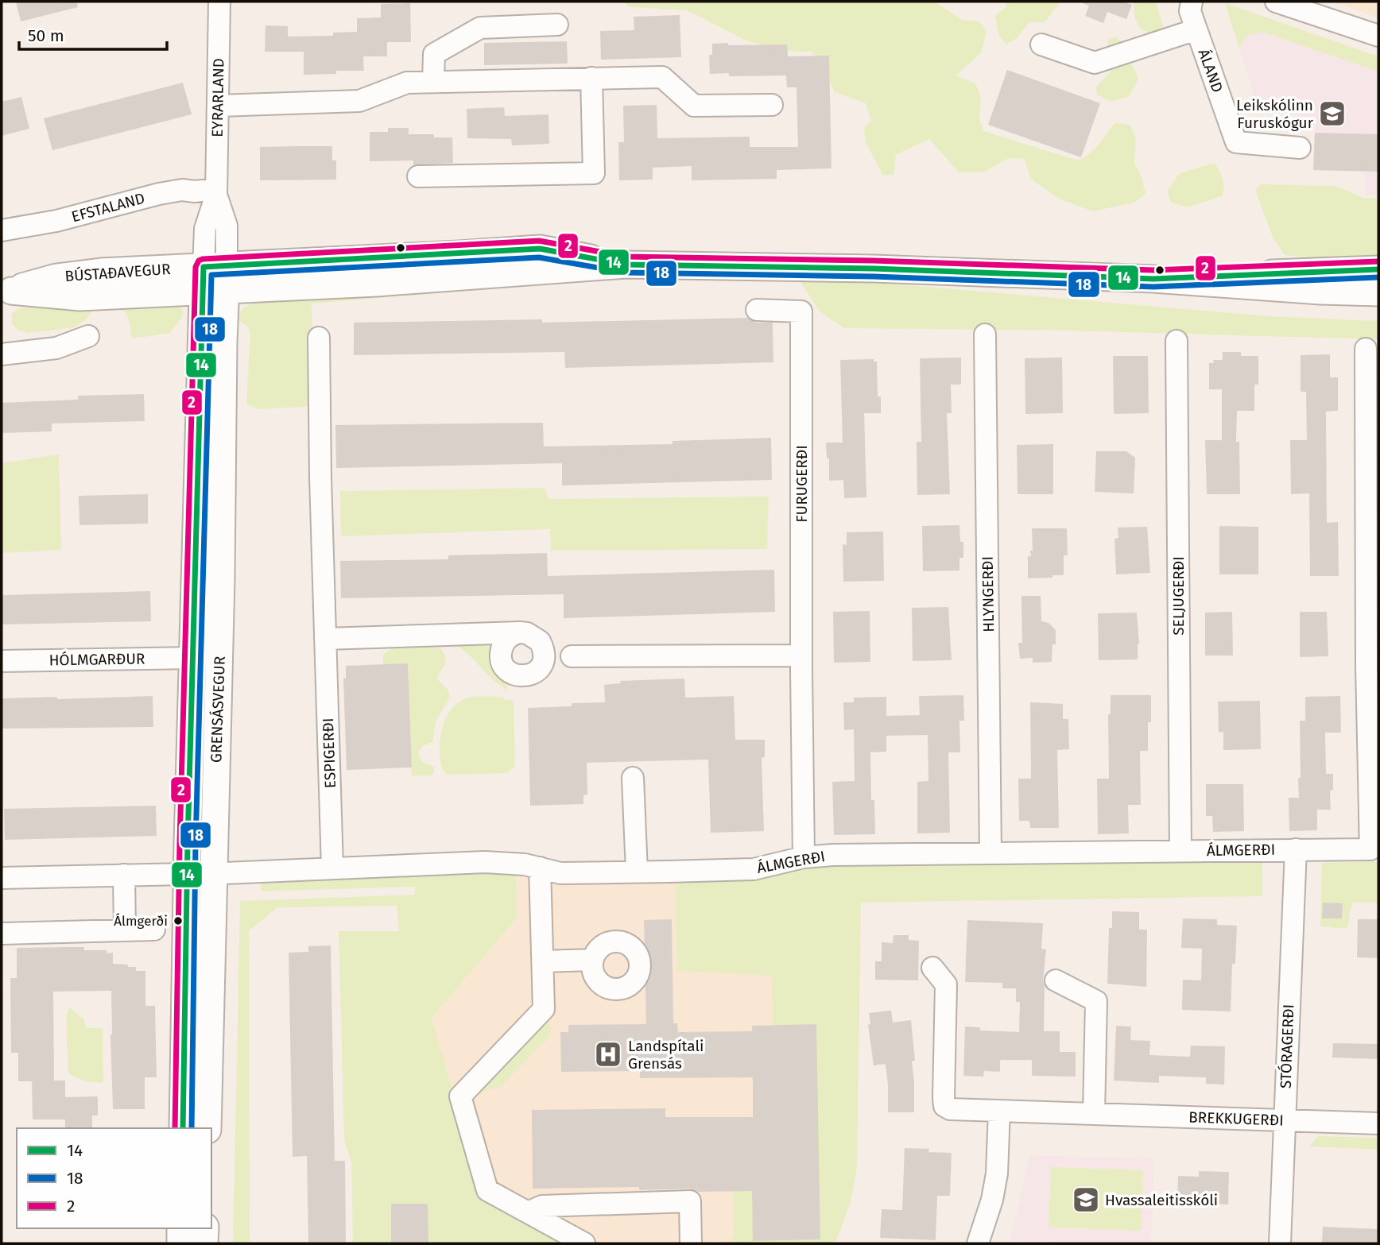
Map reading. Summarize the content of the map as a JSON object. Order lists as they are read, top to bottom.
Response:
{
  "streets": {
    "main road": ["BÚSTAÐAVEGUR", "GRENSÁSVEGUR"],
    "street": [
      "ÁLAND",
      "EYRARLAND",
      "EFSTALAND",
      "FURUGERÐI",
      "HLYNGERÐI",
      "SELJUGERÐI",
      "HÓLMGARÐUR",
      "ESPIGERÐI",
      "ÁLMGERÐI",
      "STÓRAGERÐI",
      "BREKKUGERÐI"
    ]
  },
  "crossings": [
    ["EYRARLAND", "EFSTALAND"],
    ["EYRARLAND", "BÚSTAÐAVEGUR"],
    ["EYRARLAND", "GRENSÁSVEGUR"],
    ["BÚSTAÐAVEGUR", "GRENSÁSVEGUR"],
    ["FURUGERÐI", "ÁLMGERÐI"],
    ["HLYNGERÐI", "ÁLMGERÐI"],
    ["SELJUGERÐI", "ÁLMGERÐI"],
    ["HÓLMGARÐUR", "GRENSÁSVEGUR"],
    ["GRENSÁSVEGUR", "ÁLMGERÐI"],
    ["ESPIGERÐI", "ÁLMGERÐI"],
    ["ÁLMGERÐI", "STÓRAGERÐI"],
    ["STÓRAGERÐI", "BREKKUGERÐI"]
  ],
  "places": {
    "school or university": ["Leikskólinn Furuskógur", "Hvassaleitisskóli"],
    "other": ["Álmgerði"],
    "hospital": ["Landspítali Grensás"]
  },
  "lines": ["transit line 2", "transit line 14", "transit line 18"],
  "legend": ["14", "18", "2"],
  "scale_bar": "50 m"
}
